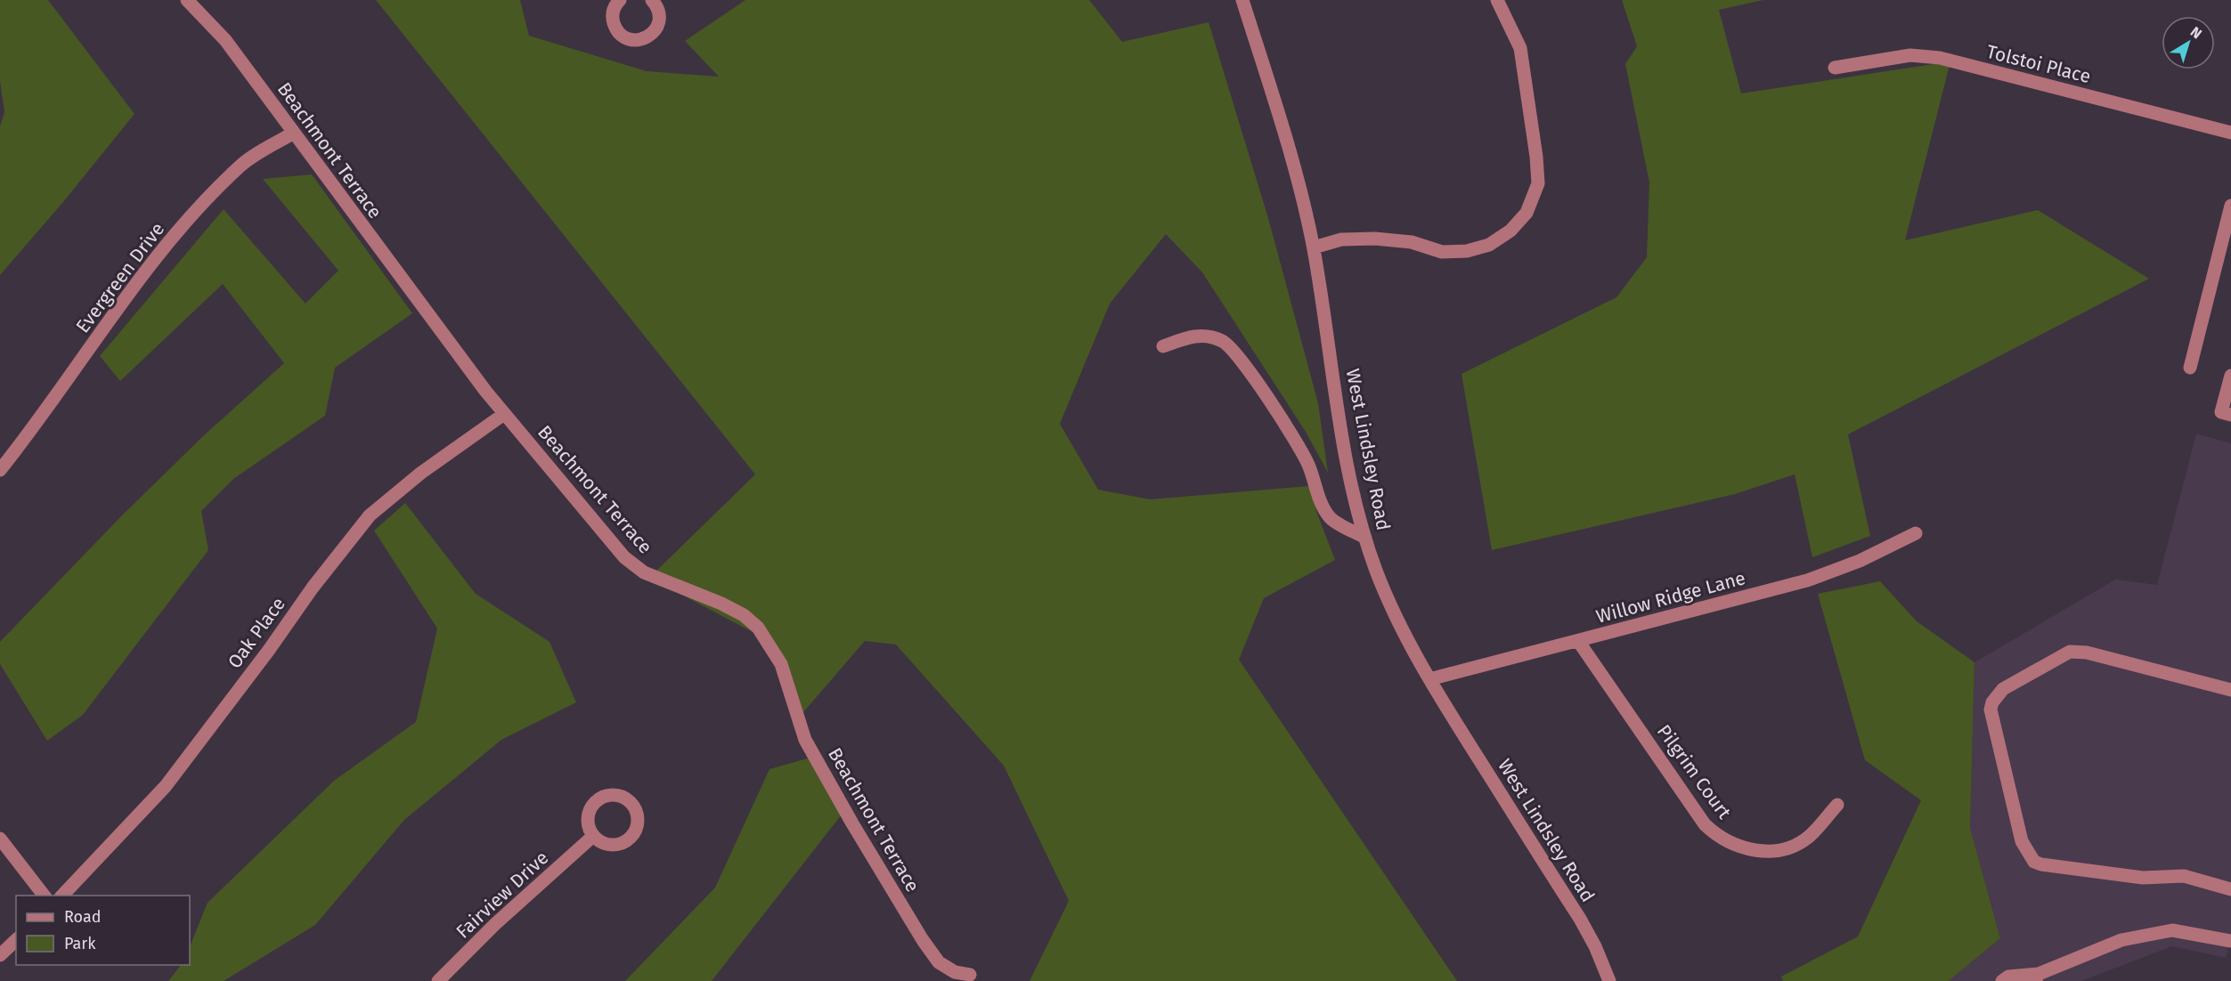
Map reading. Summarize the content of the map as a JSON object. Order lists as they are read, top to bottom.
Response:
{
  "streets": {
    "street": [
      "Tolstoi Place",
      "Beachmont Terrace",
      "Evergreen Drive",
      "West Lindsley Road",
      "Willow Ridge Lane",
      "Oak Place",
      "Pilgrim Court",
      "Fairview Drive"
    ]
  },
  "crossings": [
    ["Beachmont Terrace", "Evergreen Drive"],
    ["Beachmont Terrace", "Oak Place"],
    ["West Lindsley Road", "Willow Ridge Lane"],
    ["Willow Ridge Lane", "Pilgrim Court"]
  ],
  "legend": ["Road", "Park"],
  "north": "top right"
}
